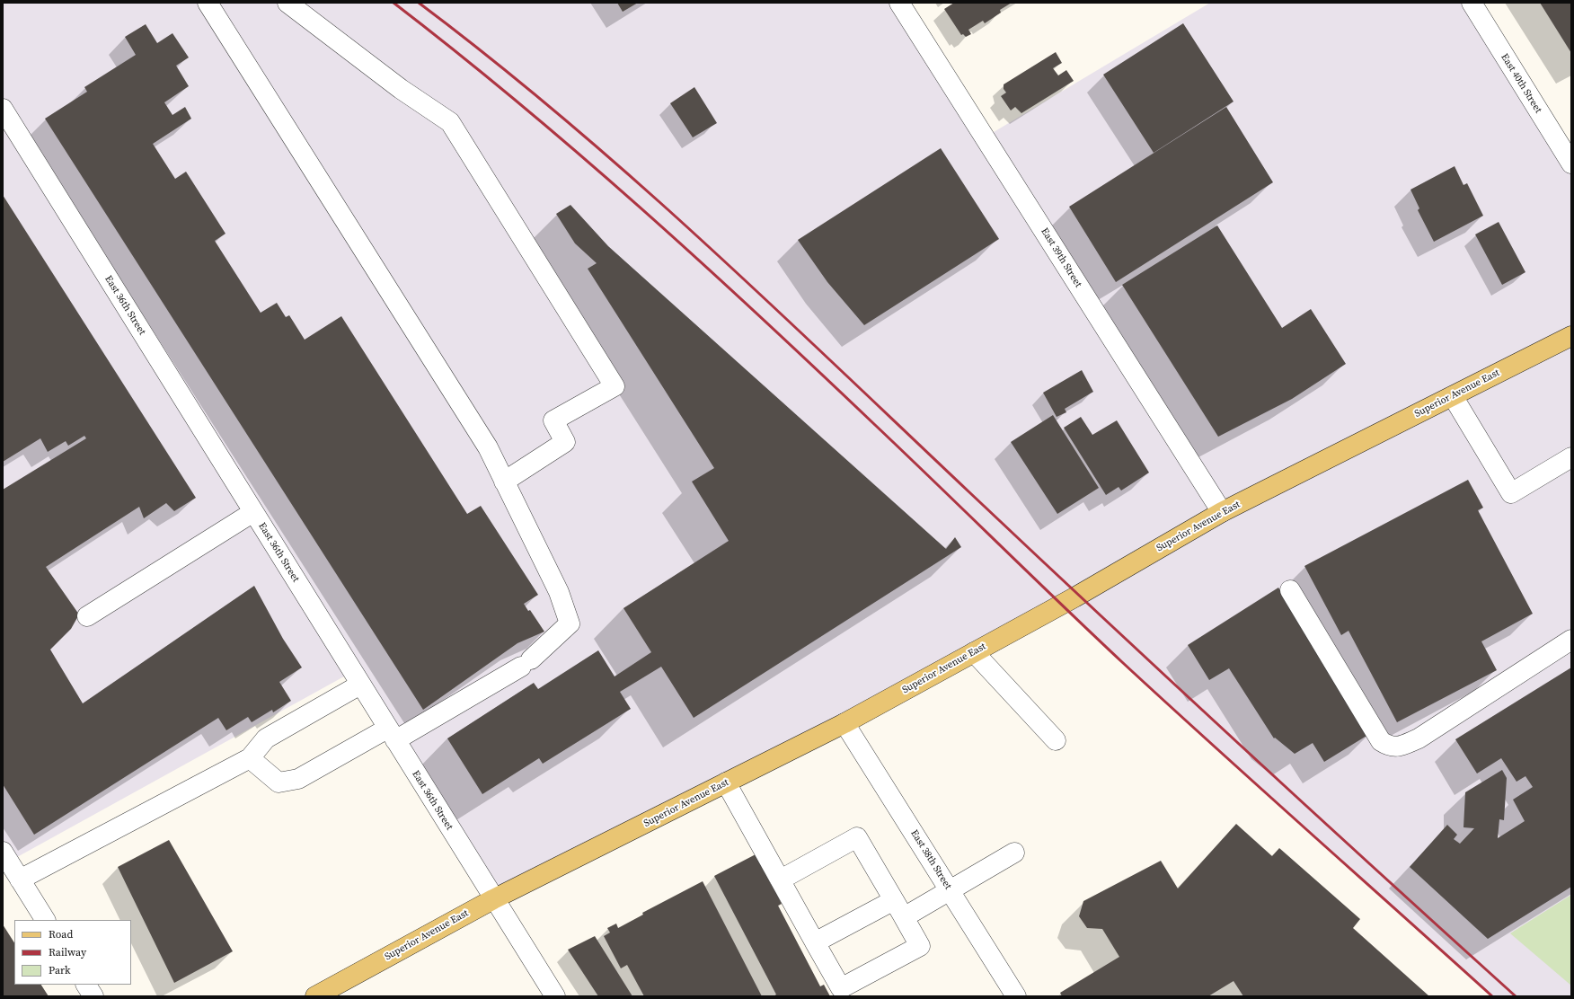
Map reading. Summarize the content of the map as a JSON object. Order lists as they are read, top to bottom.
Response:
{
  "streets": {
    "main road": ["Superior Avenue East"],
    "street": [
      "East 40th Street",
      "East 39th Street",
      "East 36th Street",
      "East 38th Street"
    ]
  },
  "crossings": [
    ["East 39th Street", "Superior Avenue East"],
    ["East 36th Street", "Superior Avenue East"],
    ["Superior Avenue East", "East 38th Street"]
  ],
  "legend": ["Road", "Railway", "Park"]
}
